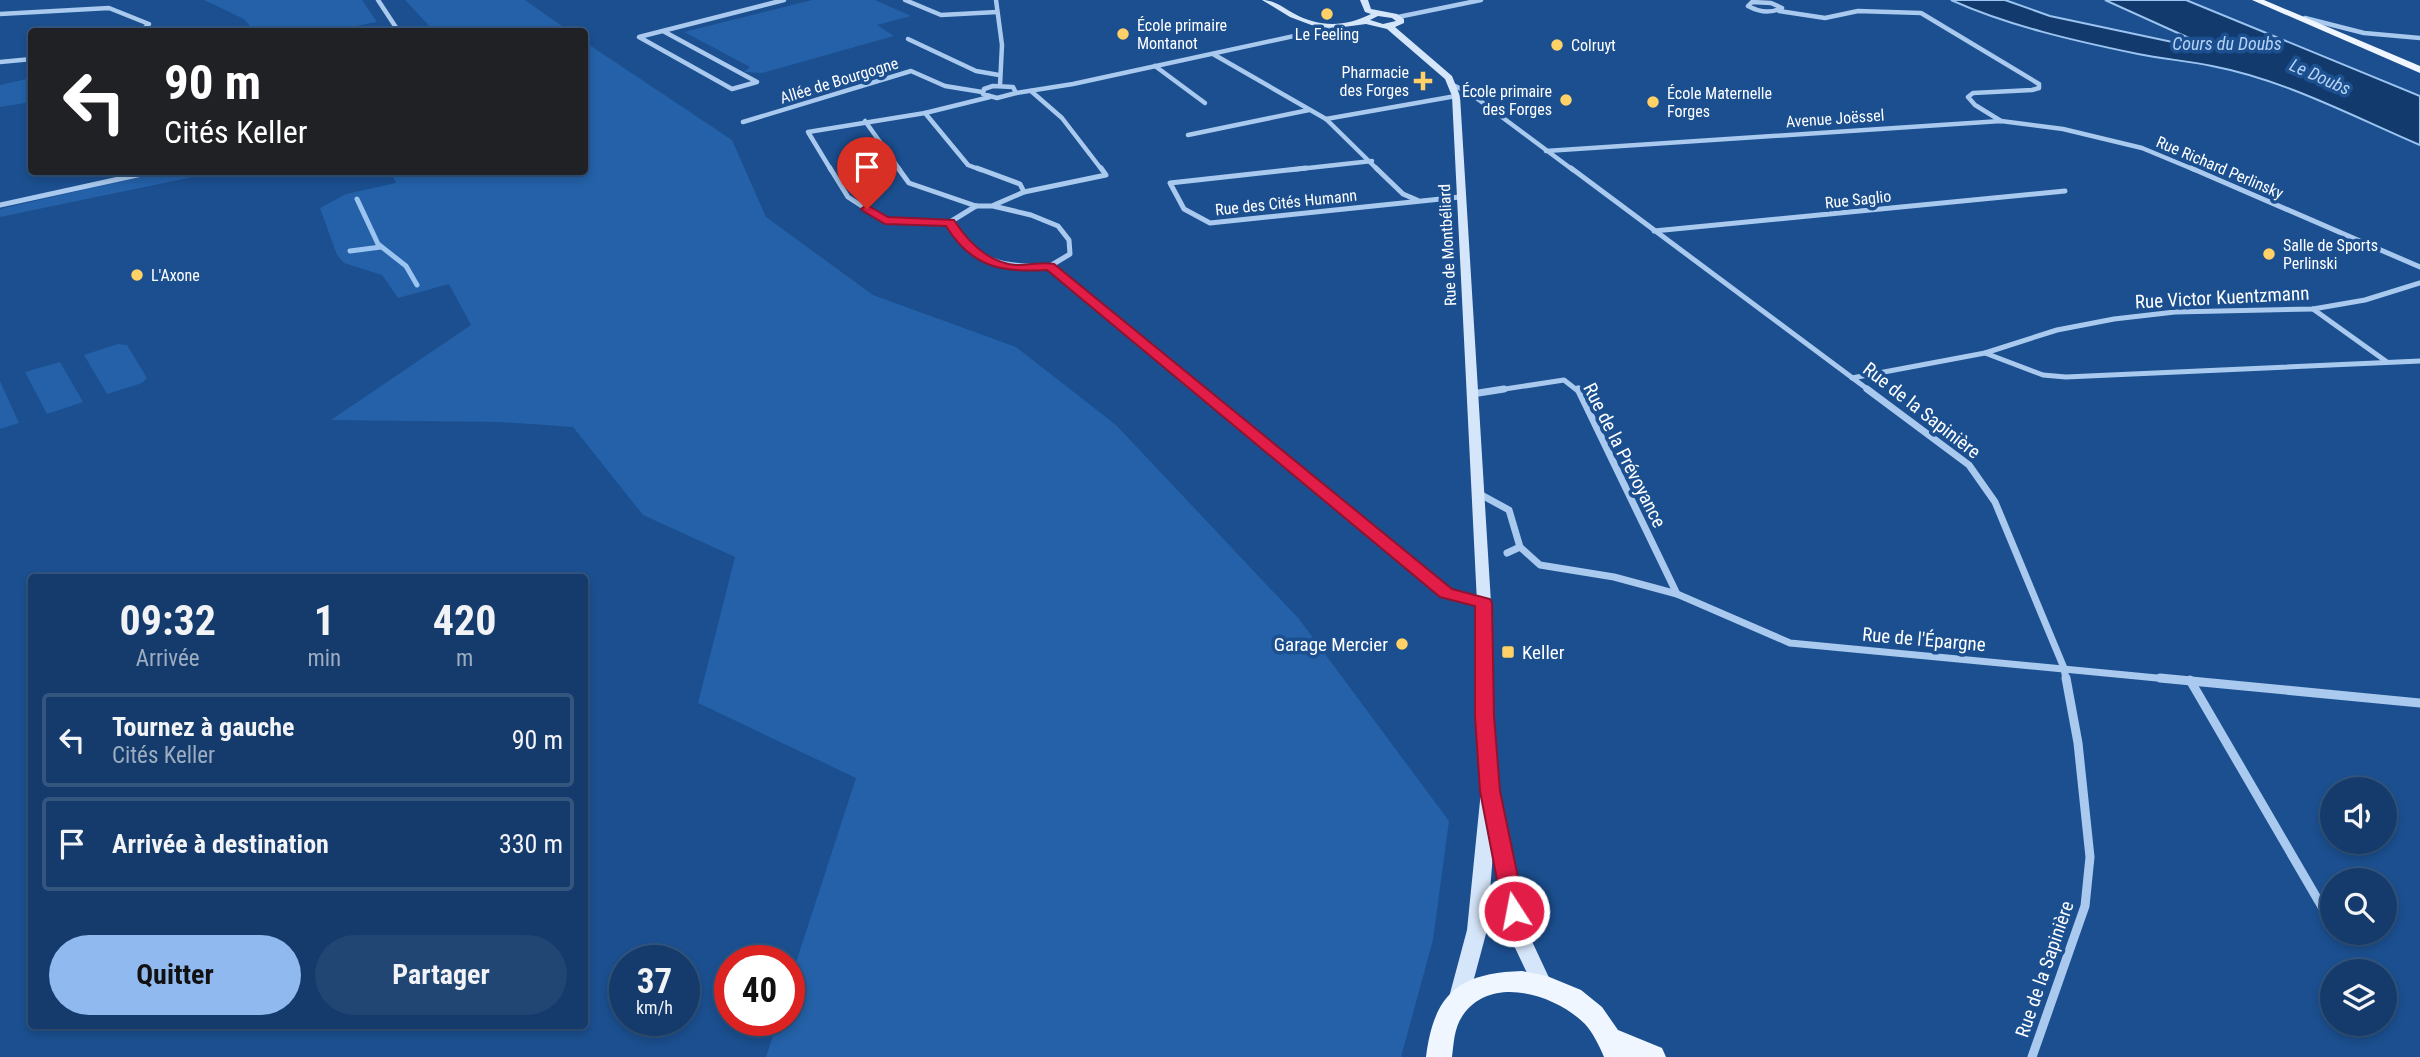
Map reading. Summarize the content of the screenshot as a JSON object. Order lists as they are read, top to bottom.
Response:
{
  "streets": {
    "street": [
      "Allée de Bourgogne",
      "Avenue Joëssel",
      "Rue Richard Perlinsky",
      "Rue Saglio",
      "Rue des Cités Humann",
      "Rue de Montbéliard",
      "Rue Victor Kuentzmann",
      "Rue de la Sapinière",
      "Rue de la Prévoyance",
      "Rue de l'Épargne"
    ]
  },
  "crossings": [
    ["Avenue Joëssel", "Rue Richard Perlinsky"],
    ["Avenue Joëssel", "Rue de la Sapinière"],
    ["Rue Saglio", "Rue de la Sapinière"],
    ["Rue des Cités Humann", "Rue de Montbéliard"],
    ["Rue de Montbéliard", "Rue de la Sapinière"],
    ["Rue de Montbéliard", "Rue de la Prévoyance"],
    ["Rue Victor Kuentzmann", "Rue de la Sapinière"],
    ["Rue de la Sapinière", "Rue de l'Épargne"],
    ["Rue de la Prévoyance", "Rue de l'Épargne"]
  ],
  "water": ["Cours du Doubs", "Le Doubs"],
  "places": {
    "other": [
      "Le Feeling",
      "École primaire Montanot",
      "Colruyt",
      "École primaire des Forges",
      "École Maternelle Forges",
      "Salle de Sports Perlinski",
      "L'Axone",
      "Garage Mercier"
    ],
    "health": ["Pharmacie des Forges"],
    "transit": ["Keller"]
  },
  "page": {
    "turn": ["90 m", "Cités Keller"],
    "eta": [
      "09:32",
      "Arrivée",
      "1",
      "min",
      "420",
      "m"
    ],
    "list": [
      {
        "name": "Tournez à gauche",
        "note": "Cités Keller",
        "value": "90 m"
      },
      {
        "name": "Arrivée à destination",
        "value": "330 m"
      }
    ],
    "buttons": ["Quitter", "Partager"],
    "speed": "37 km/h",
    "limit": "40"
  }
}
